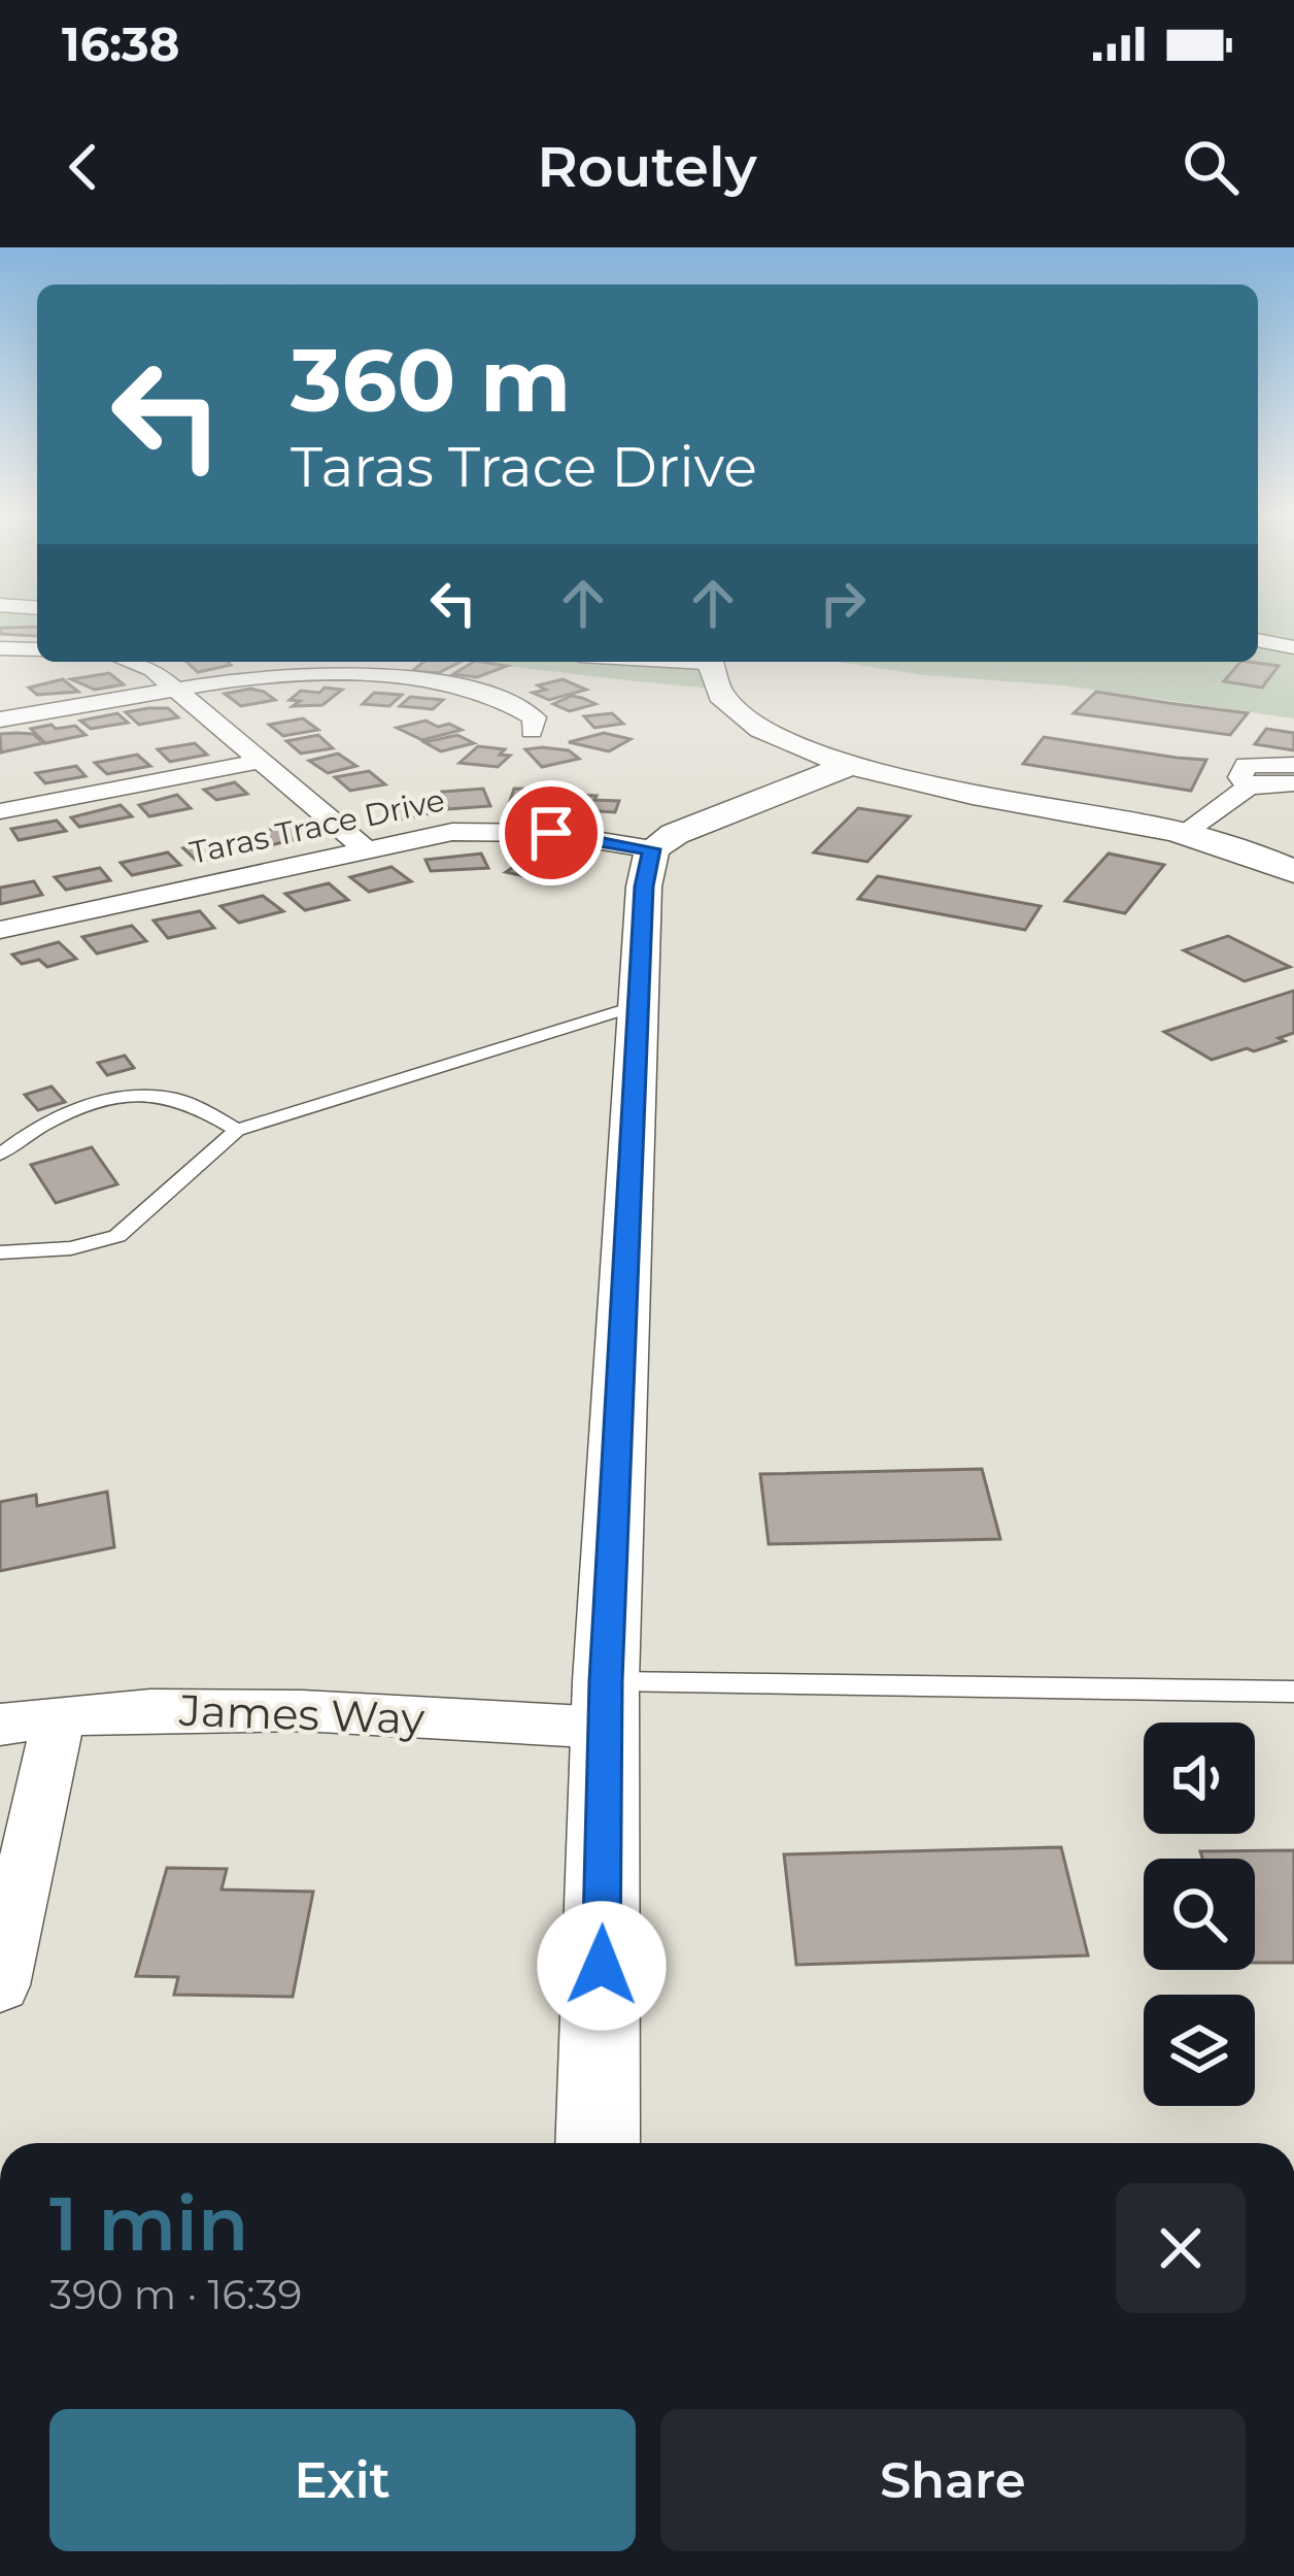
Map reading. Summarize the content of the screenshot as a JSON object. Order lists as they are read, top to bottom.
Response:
{
  "streets": {
    "street": ["Taras Trace Drive", "James Way"]
  },
  "page": {
    "status": "16:38",
    "header": "Routely",
    "turn": ["360 m", "Taras Trace Drive"],
    "heading": ["1 min", "390 m · 16:39"],
    "buttons": ["Exit", "Share"]
  }
}
